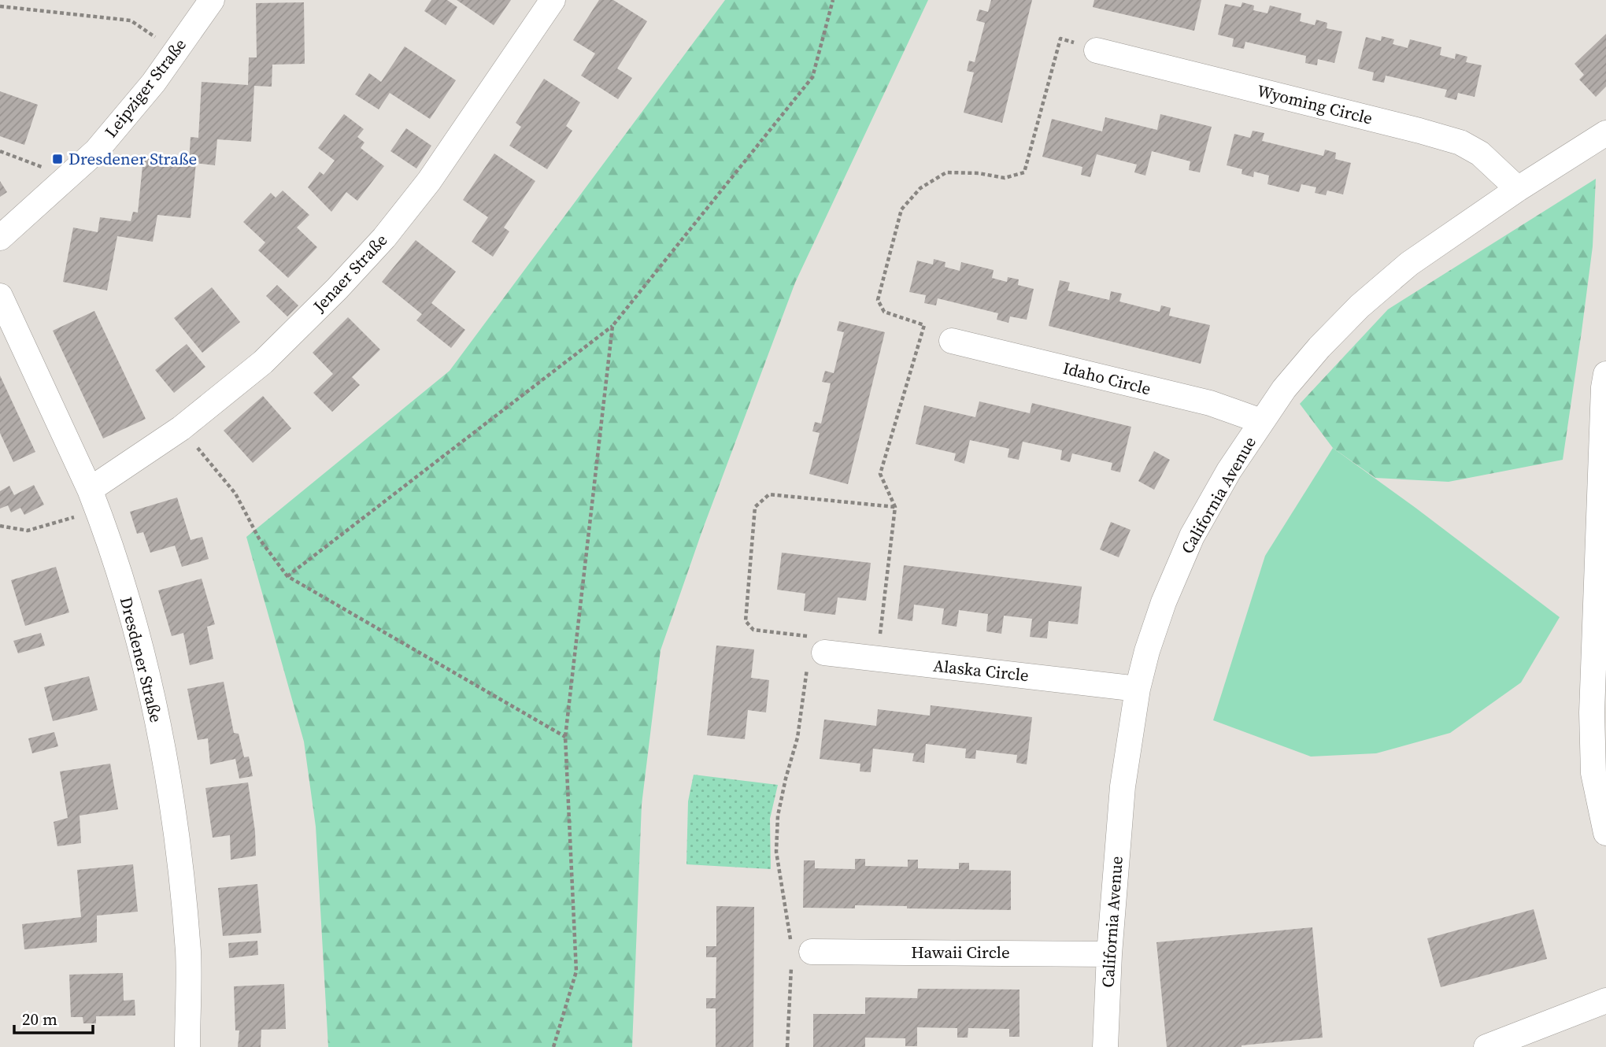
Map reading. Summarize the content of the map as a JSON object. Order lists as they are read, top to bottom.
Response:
{
  "streets": {
    "street": [
      "Leipziger Straße",
      "Wyoming Circle",
      "Jenaer Straße",
      "Idaho Circle",
      "California Avenue",
      "Dresdener Straße",
      "Alaska Circle",
      "Hawaii Circle"
    ]
  },
  "crossings": [
    ["Wyoming Circle", "California Avenue"],
    ["Jenaer Straße", "Dresdener Straße"],
    ["Idaho Circle", "California Avenue"],
    ["California Avenue", "Alaska Circle"],
    ["California Avenue", "Hawaii Circle"]
  ],
  "places": {
    "transit": ["Dresdener Straße"]
  },
  "scale_bar": "20 m"
}
